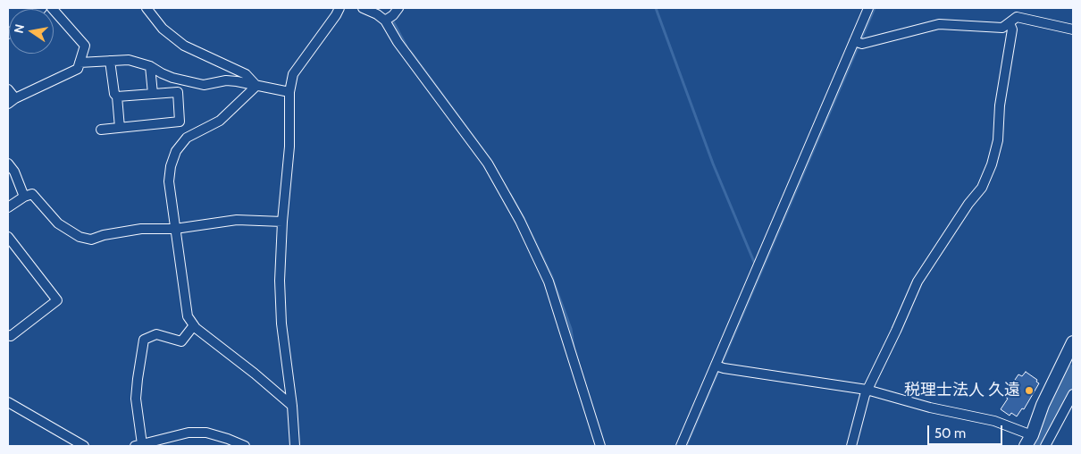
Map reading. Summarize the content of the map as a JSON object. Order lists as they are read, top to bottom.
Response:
{
  "places": ["税理士法人 久遠"],
  "scale_bar": "50 m",
  "north": "left"
}
